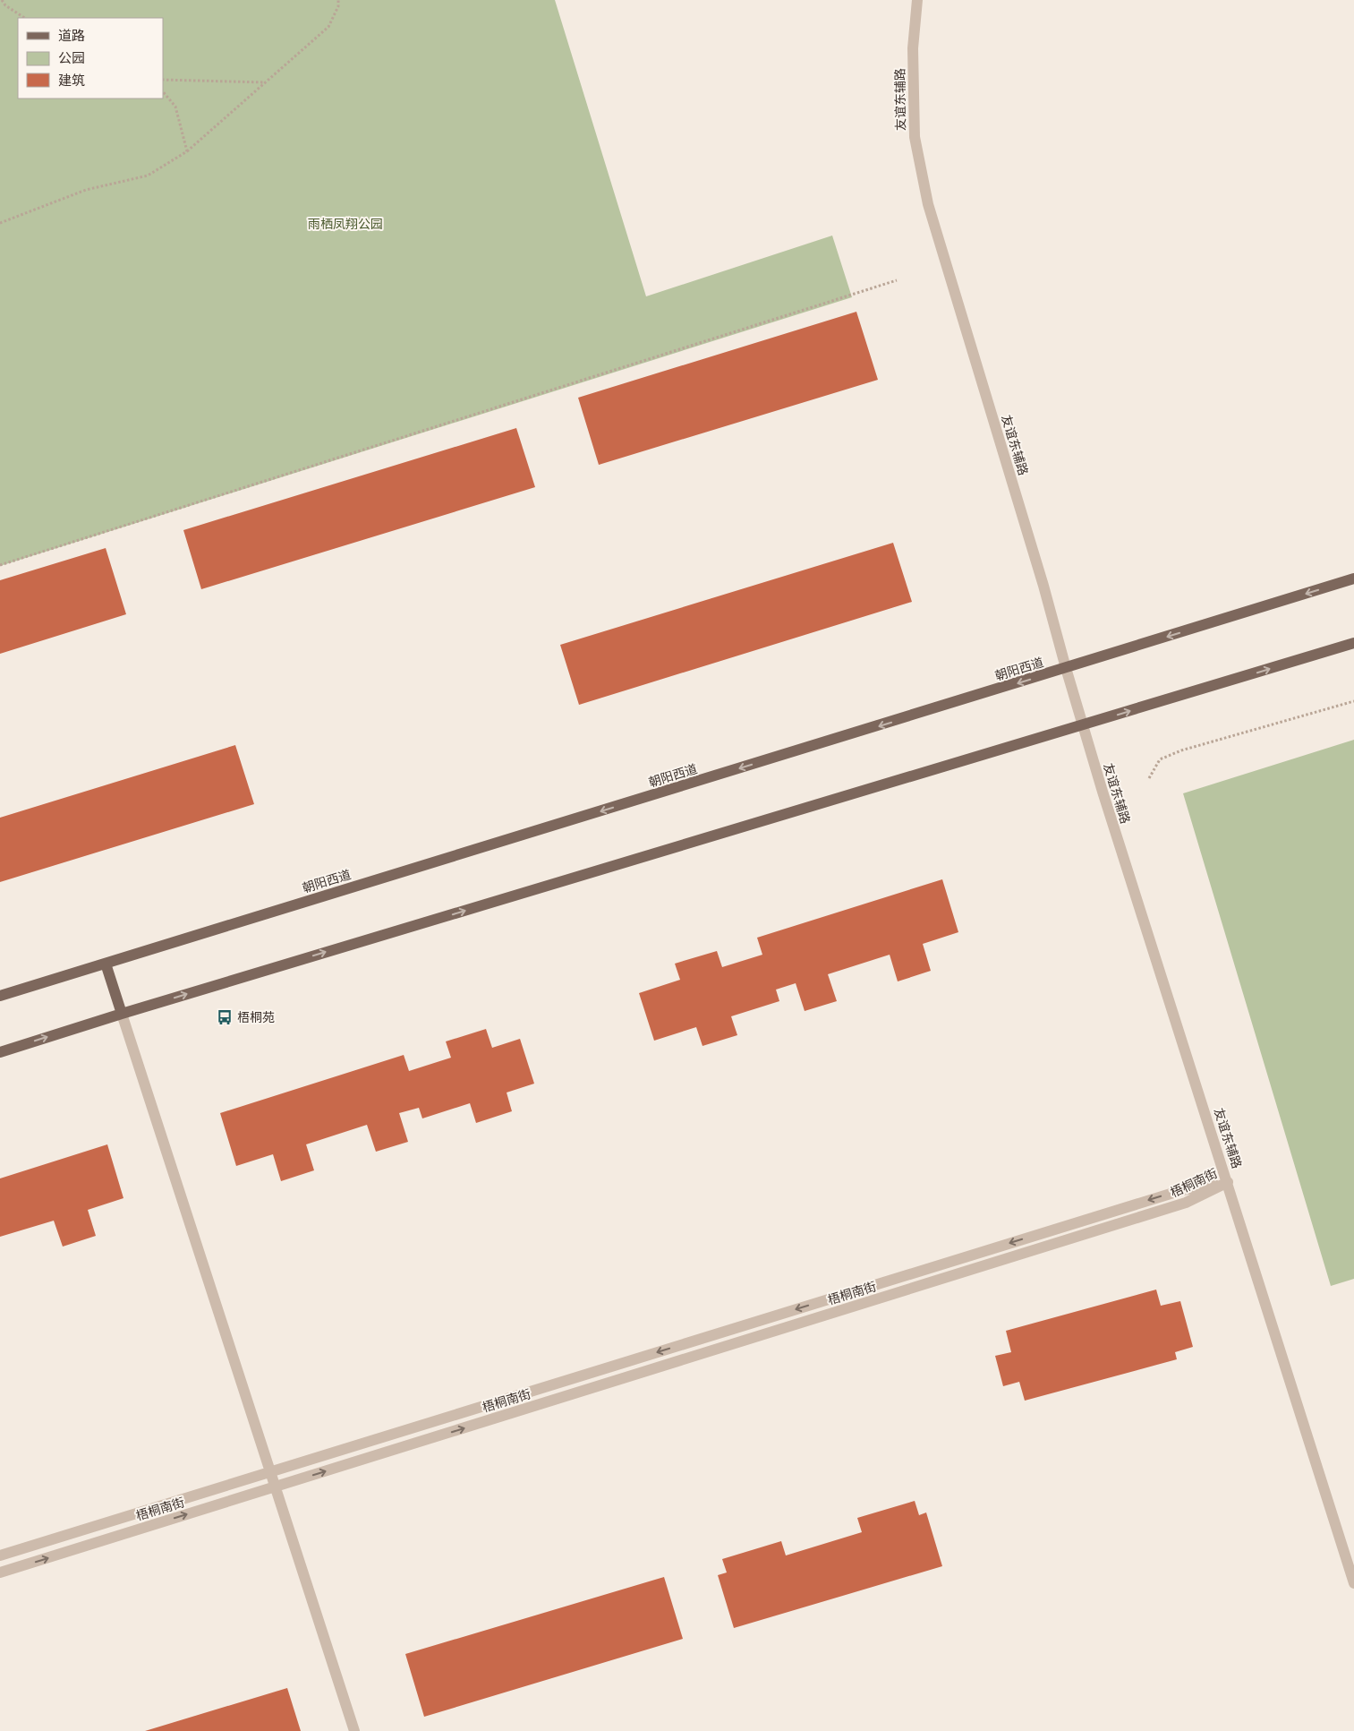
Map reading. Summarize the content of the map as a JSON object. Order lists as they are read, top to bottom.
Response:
{
  "streets": {
    "main road": ["朝阳西道"],
    "street": ["友谊东辅路", "梧桐南街"]
  },
  "crossings": [
    ["友谊东辅路", "朝阳西道"],
    ["友谊东辅路", "梧桐南街"]
  ],
  "parks": ["雨栖凤翔公园"],
  "places": {
    "bus stop": ["梧桐苑"]
  },
  "legend": ["道路", "公园", "建筑"]
}
